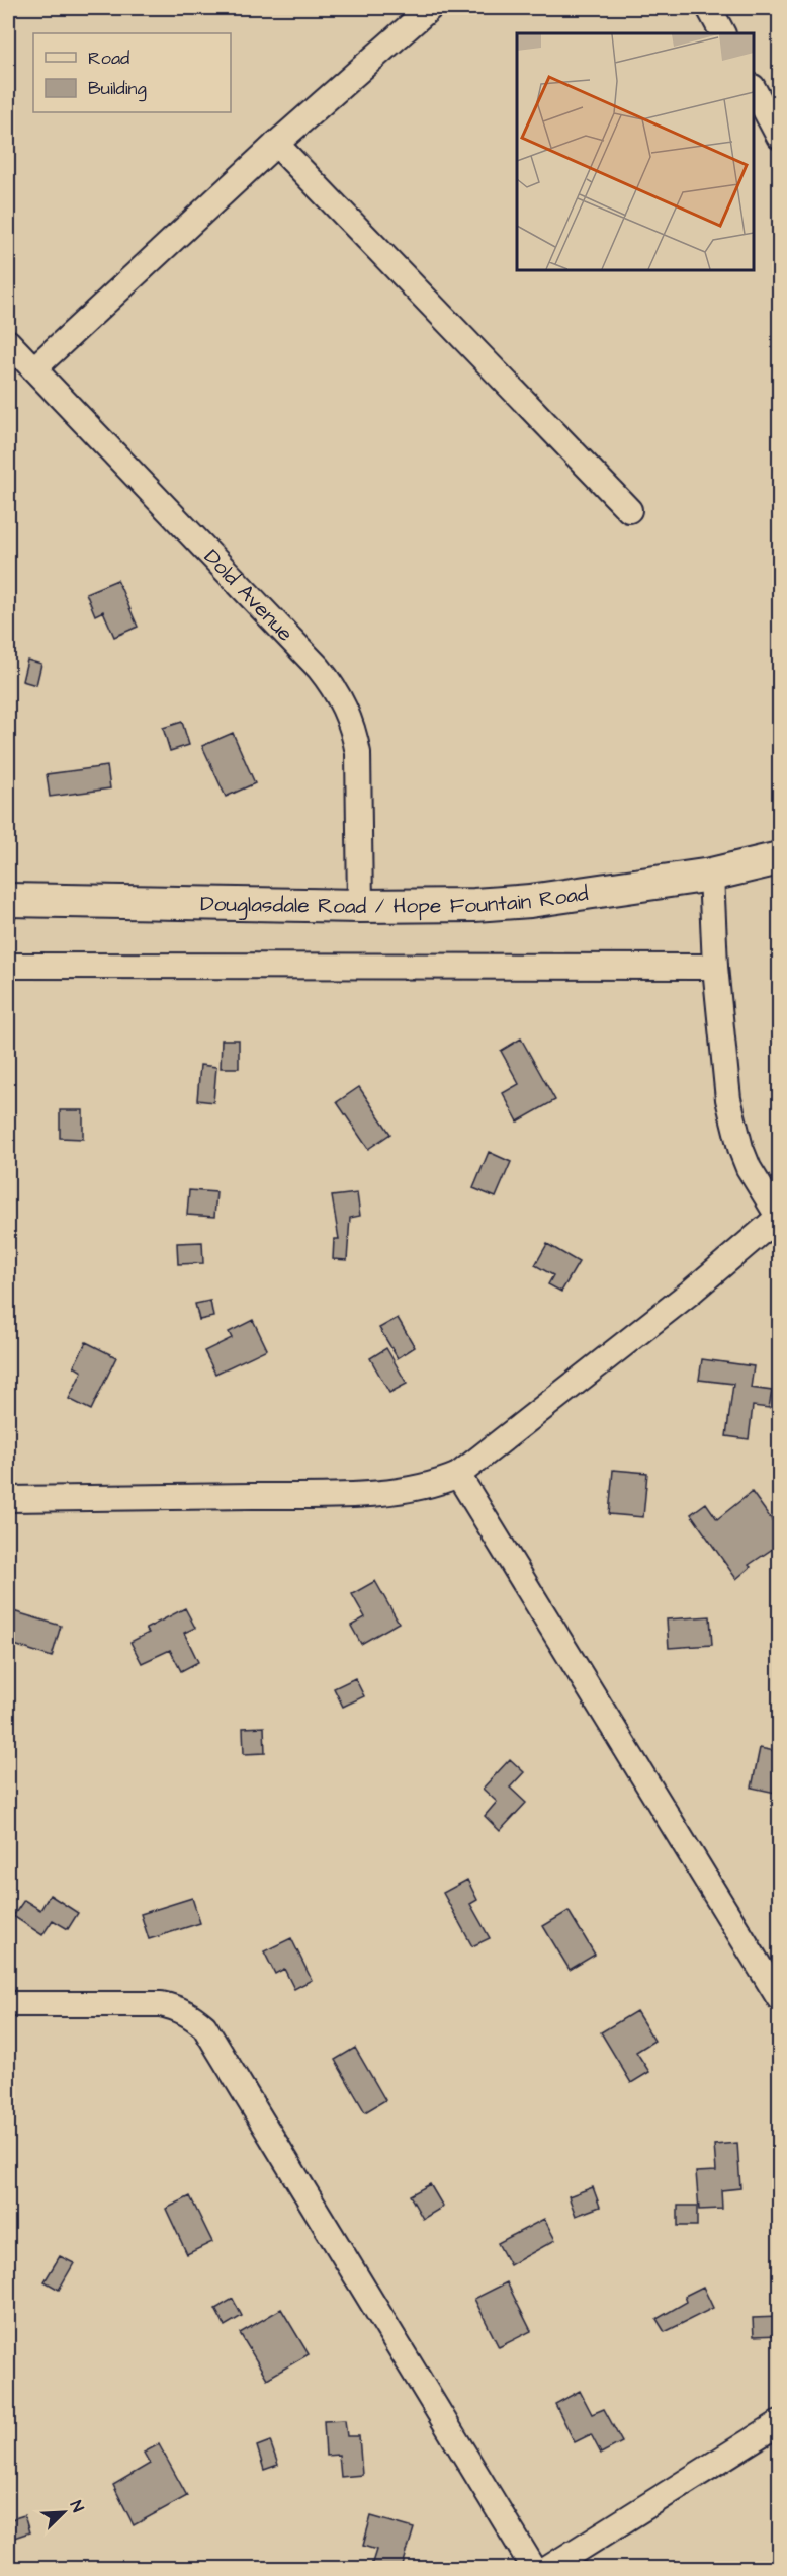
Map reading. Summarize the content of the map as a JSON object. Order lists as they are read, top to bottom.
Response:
{
  "streets": {
    "main road": ["Douglasdale Road / Hope Fountain Road"],
    "street": ["Dold Avenue"]
  },
  "crossings": [
    ["Dold Avenue", "Douglasdale Road / Hope Fountain Road"]
  ],
  "legend": ["Road", "Building"],
  "north": "top right"
}
